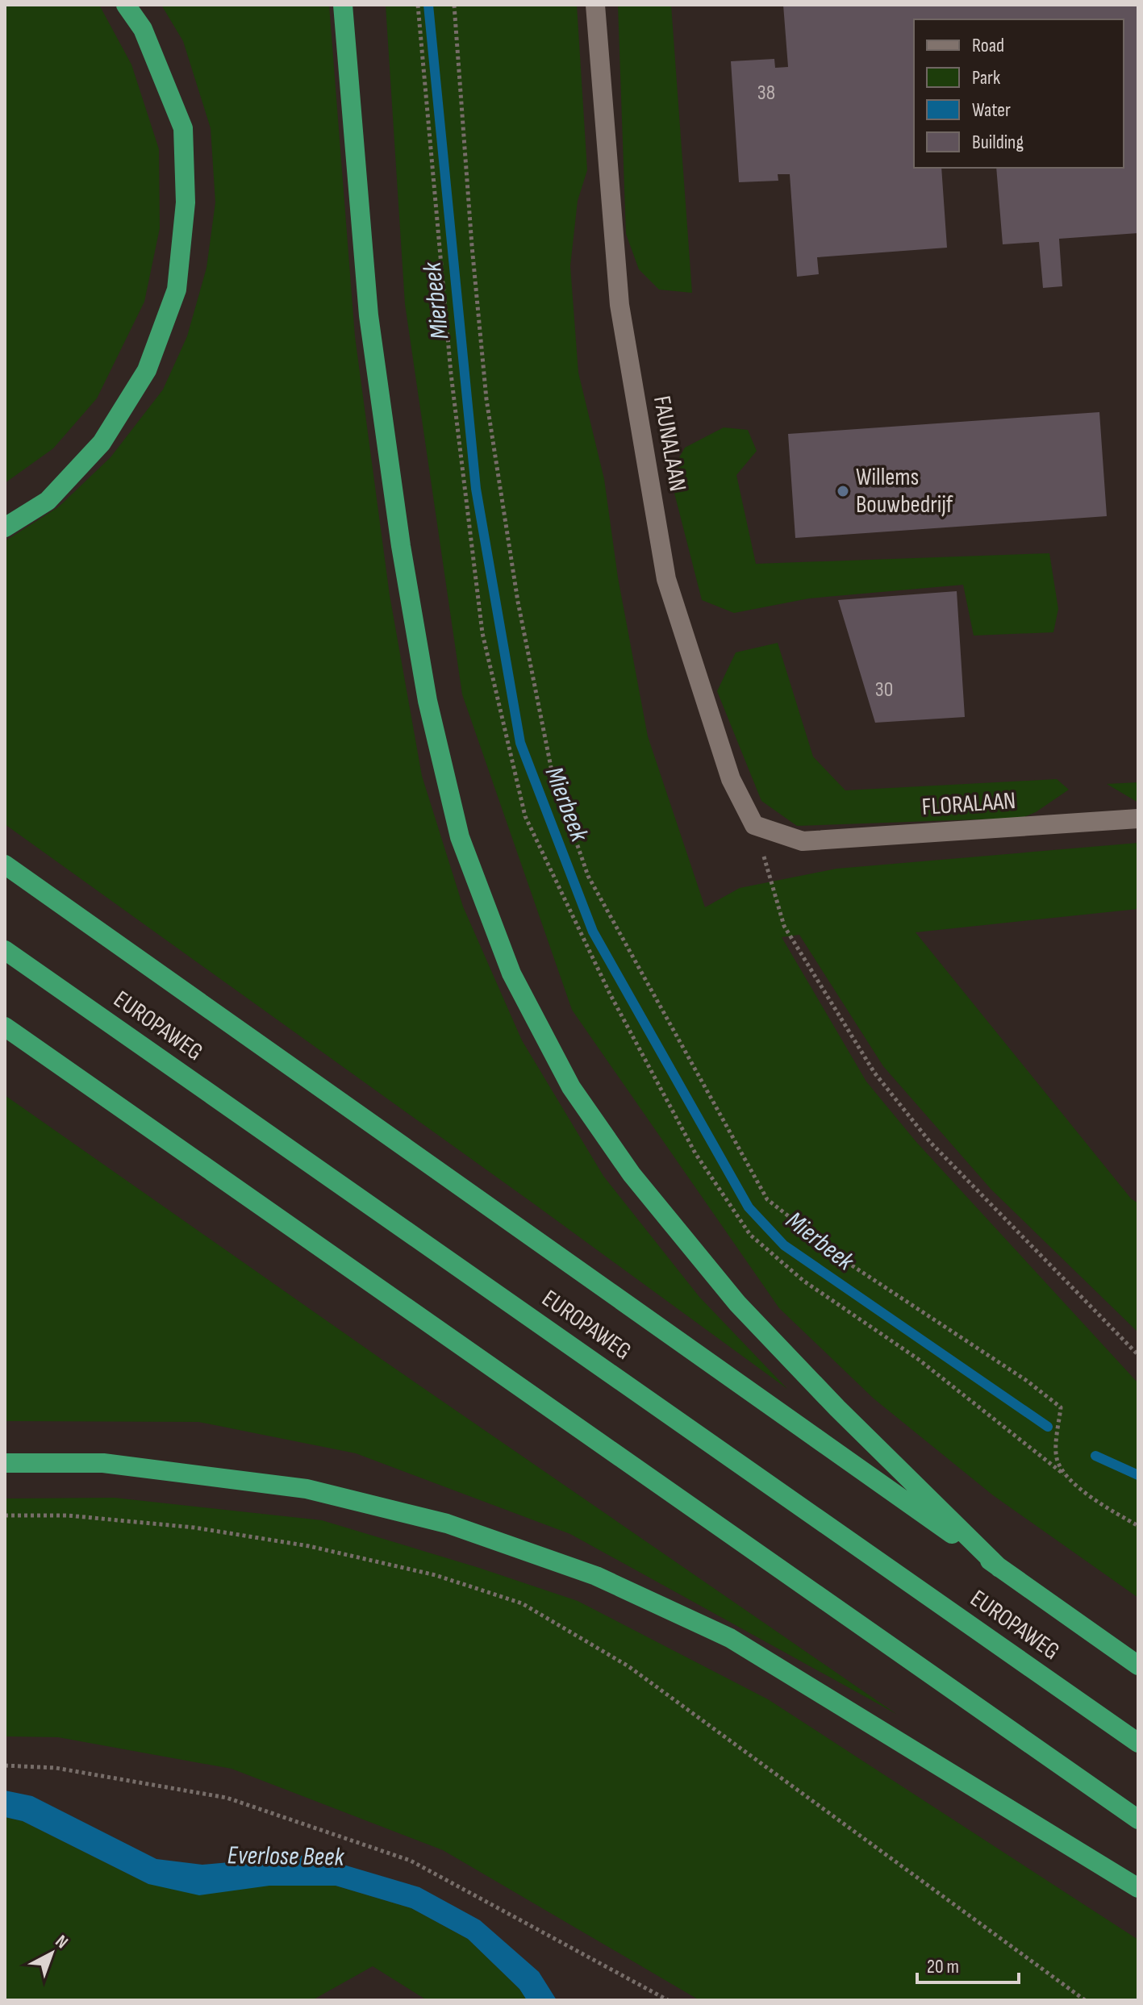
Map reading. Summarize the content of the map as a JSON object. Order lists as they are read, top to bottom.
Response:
{
  "streets": {
    "highway": ["EUROPAWEG"],
    "street": ["FAUNALAAN", "FLORALAAN"]
  },
  "crossings": [
    ["FAUNALAAN", "FLORALAAN"]
  ],
  "water": ["Mierbeek", "Everlose Beek"],
  "places": ["Willems Bouwbedrijf"],
  "house_numbers": ["38", "30"],
  "legend": [
    "Road",
    "Park",
    "Water",
    "Building"
  ],
  "scale_bar": "20 m",
  "north": "top right"
}
